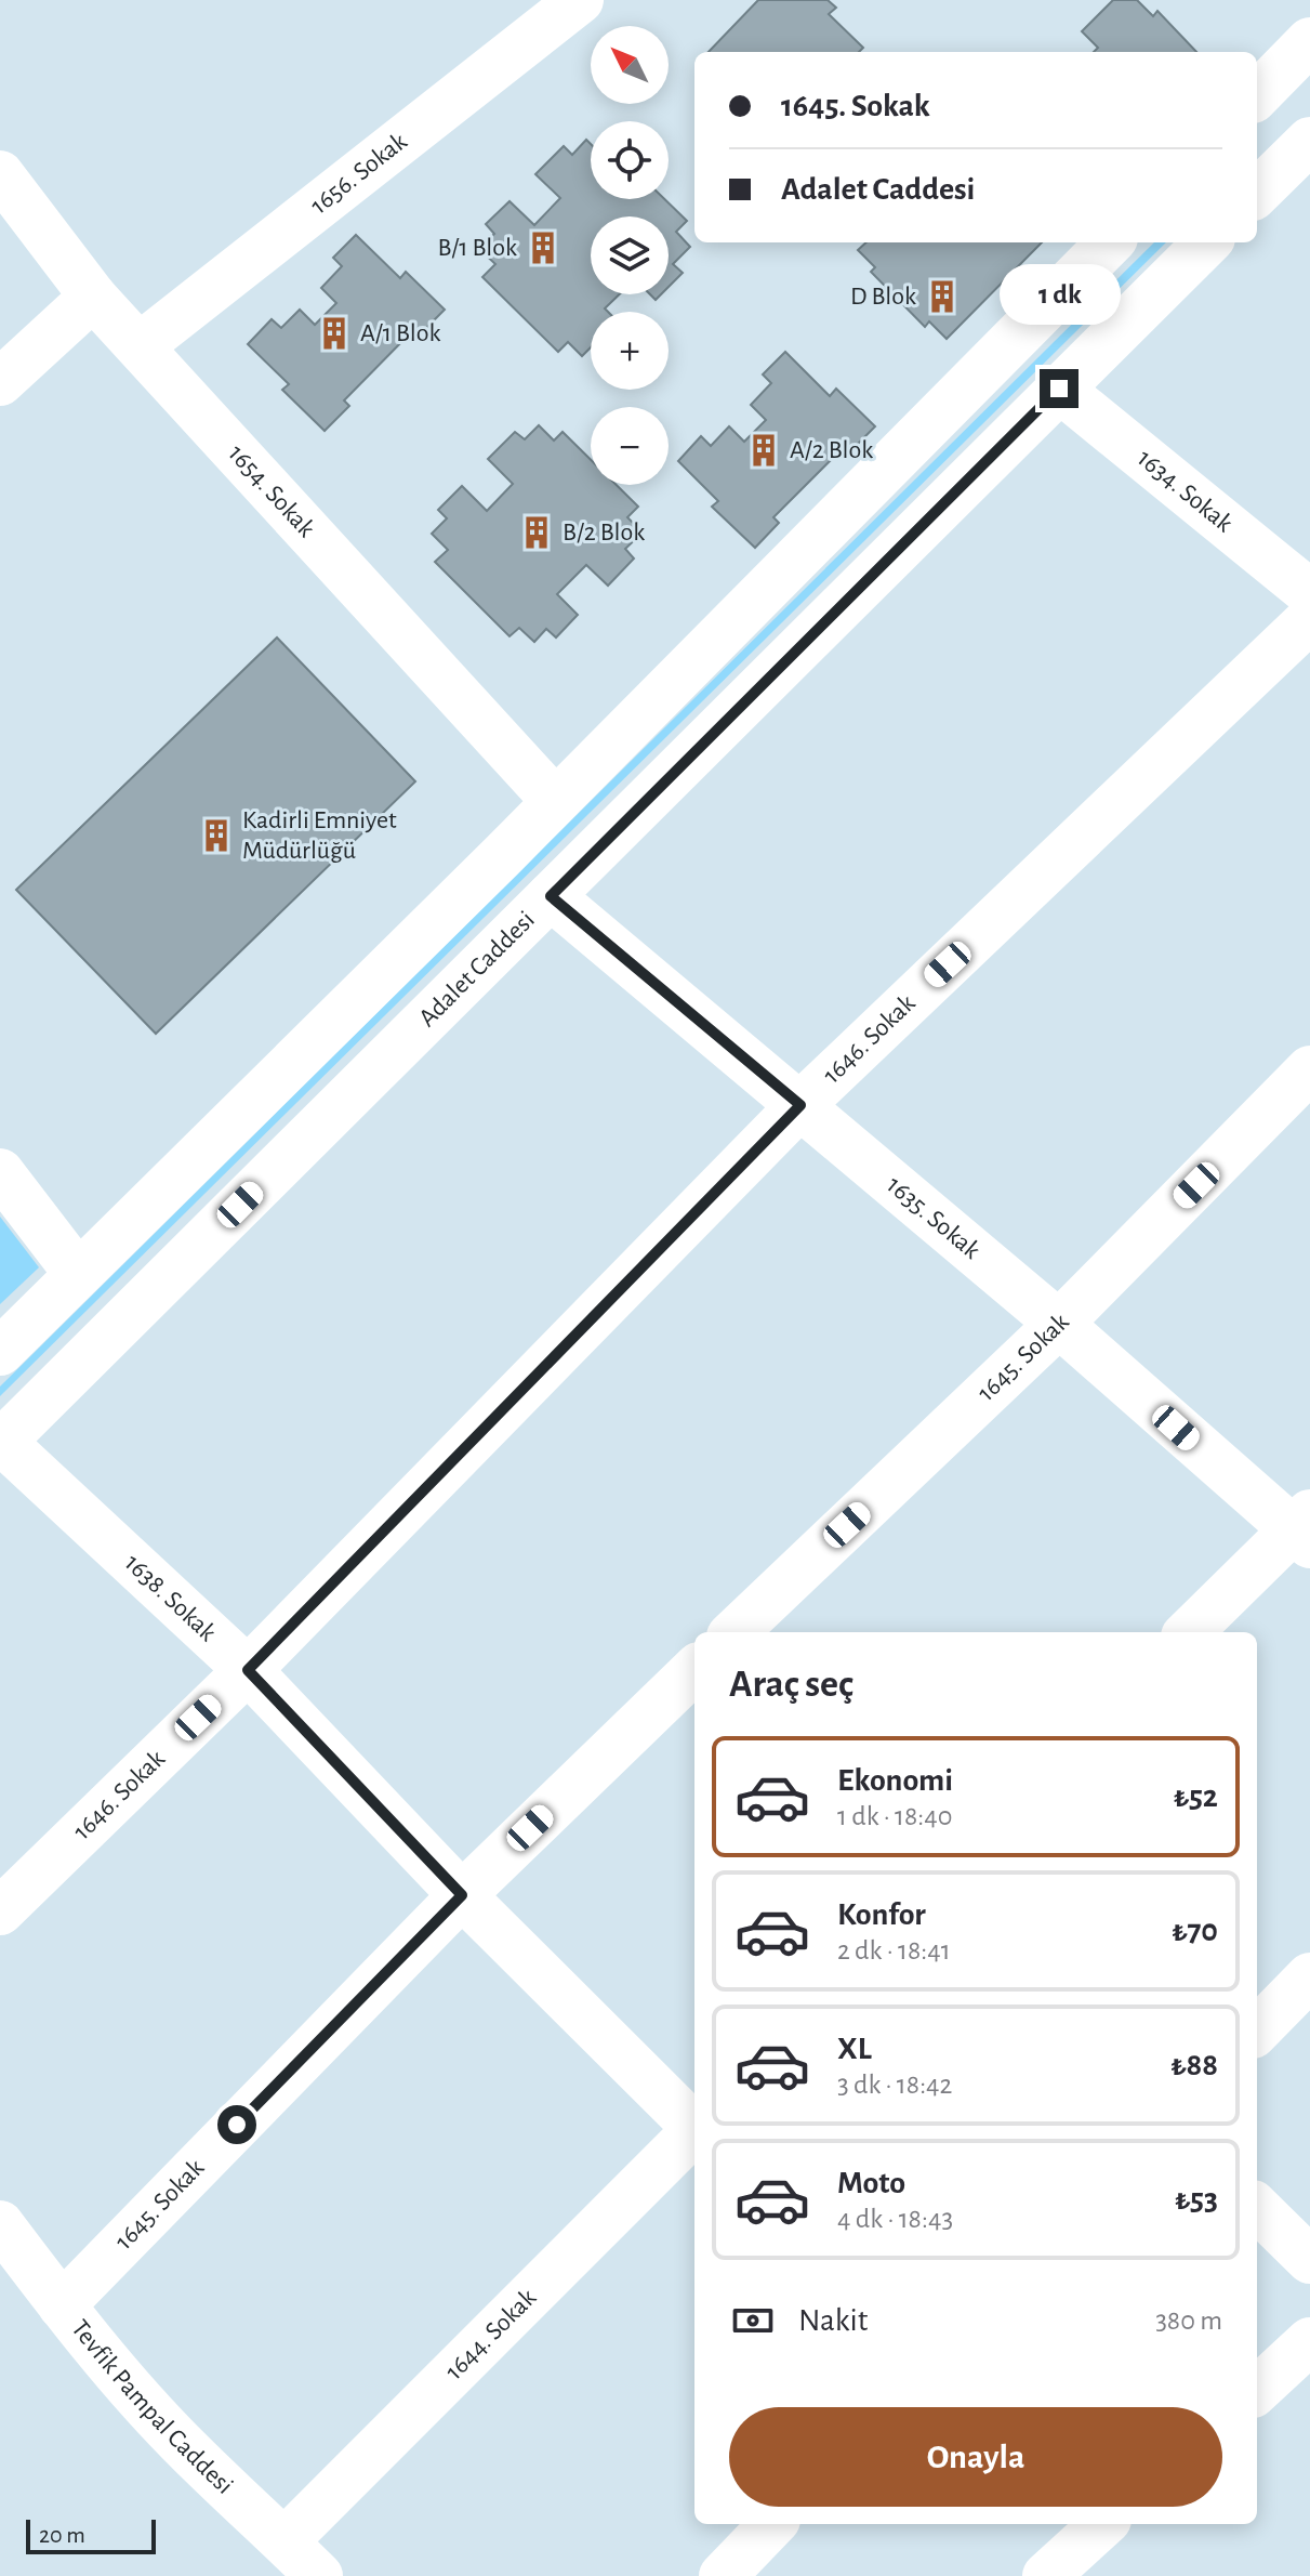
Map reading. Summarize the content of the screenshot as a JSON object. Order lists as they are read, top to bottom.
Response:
{
  "streets": {
    "street": [
      "1656. Sokak",
      "1654. Sokak",
      "1634. Sokak",
      "Adalet Caddesi",
      "1646. Sokak",
      "1635. Sokak",
      "1645. Sokak",
      "1638. Sokak",
      "1644. Sokak",
      "Tevfik Pampal Caddesi"
    ]
  },
  "crossings": [
    ["1656. Sokak", "1654. Sokak"],
    ["1634. Sokak", "Adalet Caddesi"],
    ["Adalet Caddesi", "1635. Sokak"],
    ["Adalet Caddesi", "1638. Sokak"],
    ["1646. Sokak", "1635. Sokak"],
    ["1646. Sokak", "1638. Sokak"],
    ["1635. Sokak", "1645. Sokak"],
    ["1645. Sokak", "1638. Sokak"],
    ["1645. Sokak", "Tevfik Pampal Caddesi"],
    ["1644. Sokak", "Tevfik Pampal Caddesi"]
  ],
  "places": {
    "building": [
      "B/1 Blok",
      "D Blok",
      "A/1 Blok",
      "A/2 Blok",
      "B/2 Blok",
      "Kadirli Emniyet Müdürlüğü"
    ]
  },
  "scale_bar": "20 m",
  "north": "top left",
  "page": {
    "map_buttons": ["+", "−"],
    "banner": ["1645. Sokak", "Adalet Caddesi"],
    "bubble": "1 dk",
    "heading": "Araç seç",
    "list": [
      {
        "name": "Ekonomi",
        "note": "1 dk · 18:40",
        "value": "₺52"
      },
      {
        "name": "Konfor",
        "note": "2 dk · 18:41",
        "value": "₺70"
      },
      {
        "name": "XL",
        "note": "3 dk · 18:42",
        "value": "₺88"
      },
      {
        "name": "Moto",
        "note": "4 dk · 18:43",
        "value": "₺53"
      }
    ],
    "pay": ["Nakit", "380 m"],
    "buttons": "Onayla",
    "scale": "20 m"
  }
}
